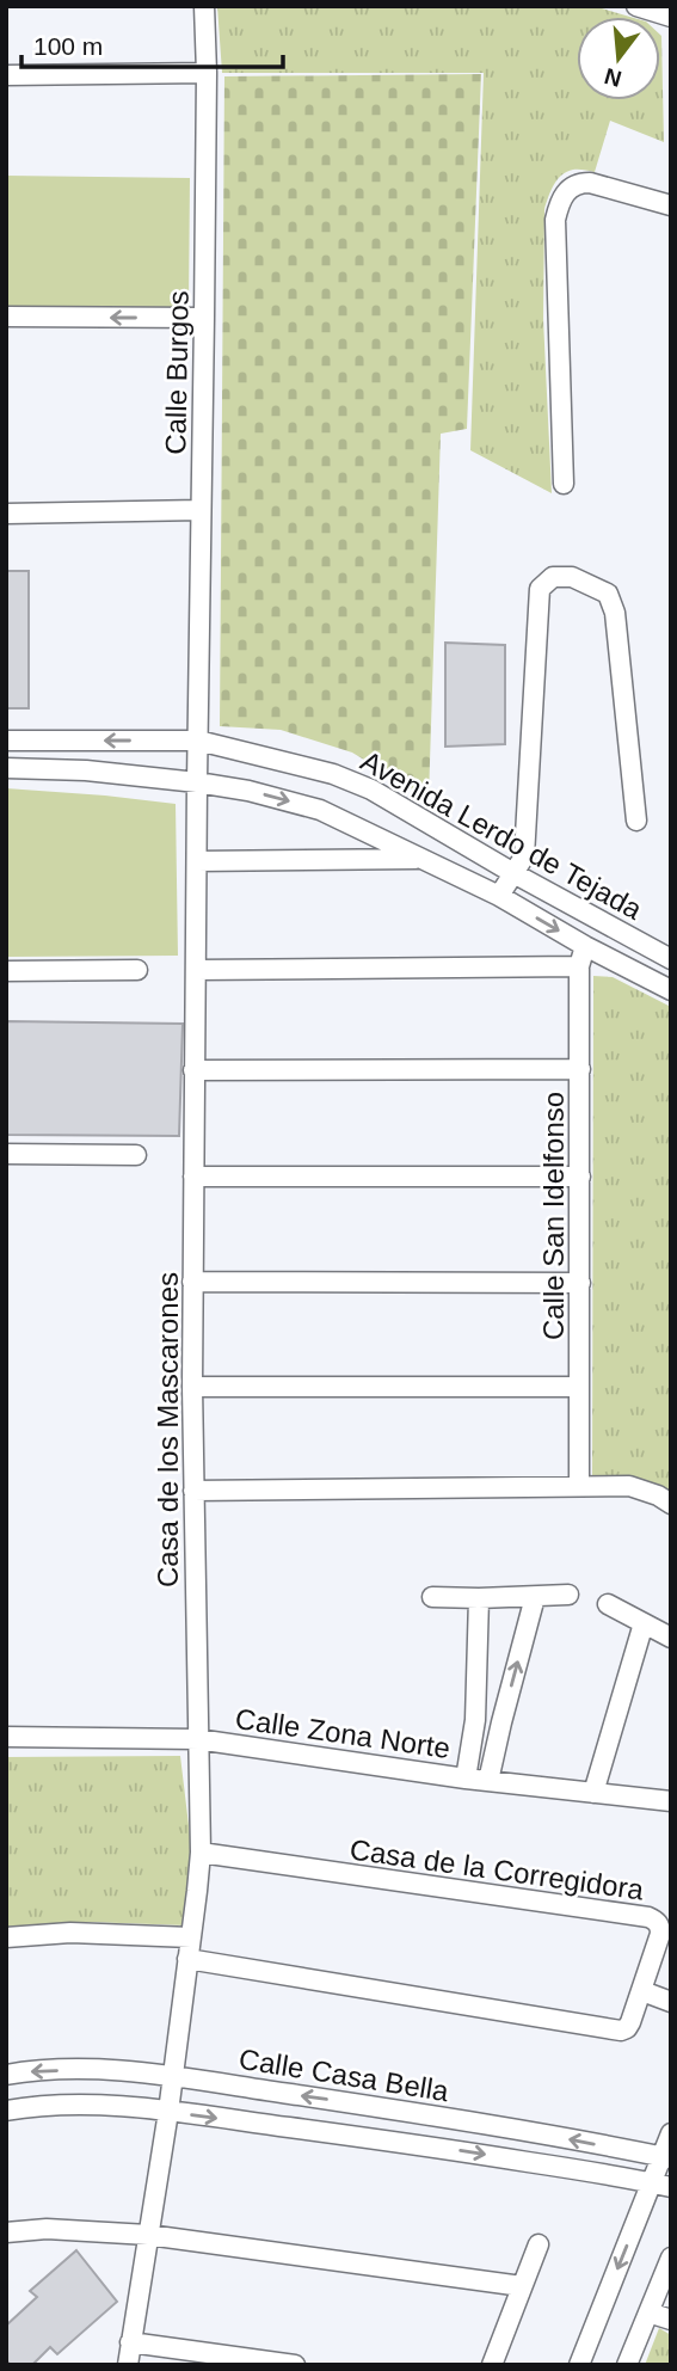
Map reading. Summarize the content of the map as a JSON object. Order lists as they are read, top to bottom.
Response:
{
  "streets": {
    "street": [
      "Calle Burgos",
      "Avenida Lerdo de Tejada",
      "Calle San Idelfonso",
      "Casa de los Mascarones",
      "Calle Zona Norte",
      "Casa de la Corregidora",
      "Calle Casa Bella"
    ]
  },
  "crossings": [
    ["Calle Burgos", "Avenida Lerdo de Tejada"],
    ["Calle Burgos", "Casa de los Mascarones"],
    ["Avenida Lerdo de Tejada", "Calle San Idelfonso"],
    ["Avenida Lerdo de Tejada", "Casa de los Mascarones"],
    ["Casa de los Mascarones", "Calle Zona Norte"],
    ["Casa de los Mascarones", "Casa de la Corregidora"],
    ["Casa de los Mascarones", "Calle Casa Bella"]
  ],
  "scale_bar": "100 m",
  "north": "bottom"
}
